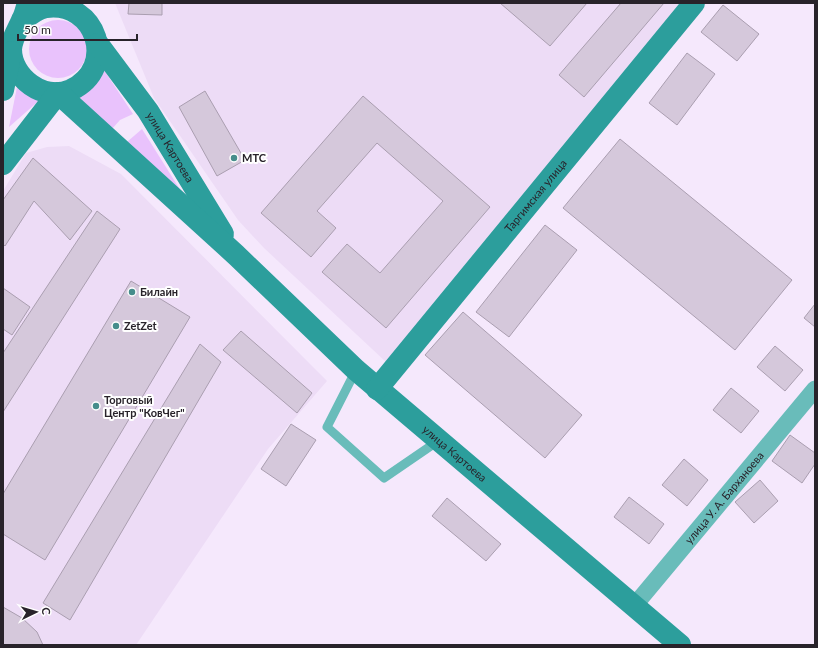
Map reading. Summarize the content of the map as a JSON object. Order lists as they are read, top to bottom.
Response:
{
  "streets": {
    "main road": ["улица Картоева", "Таргимская улица"],
    "street": ["улица У. А. Барханоева"]
  },
  "crossings": [
    ["улица Картоева", "Таргимская улица"],
    ["улица Картоева", "улица У. А. Барханоева"]
  ],
  "places": [
    "МТС",
    "Билайн",
    "ZetZet",
    "Торговый Центр \"КовЧег\""
  ],
  "scale_bar": "50 m",
  "north": "right"
}
